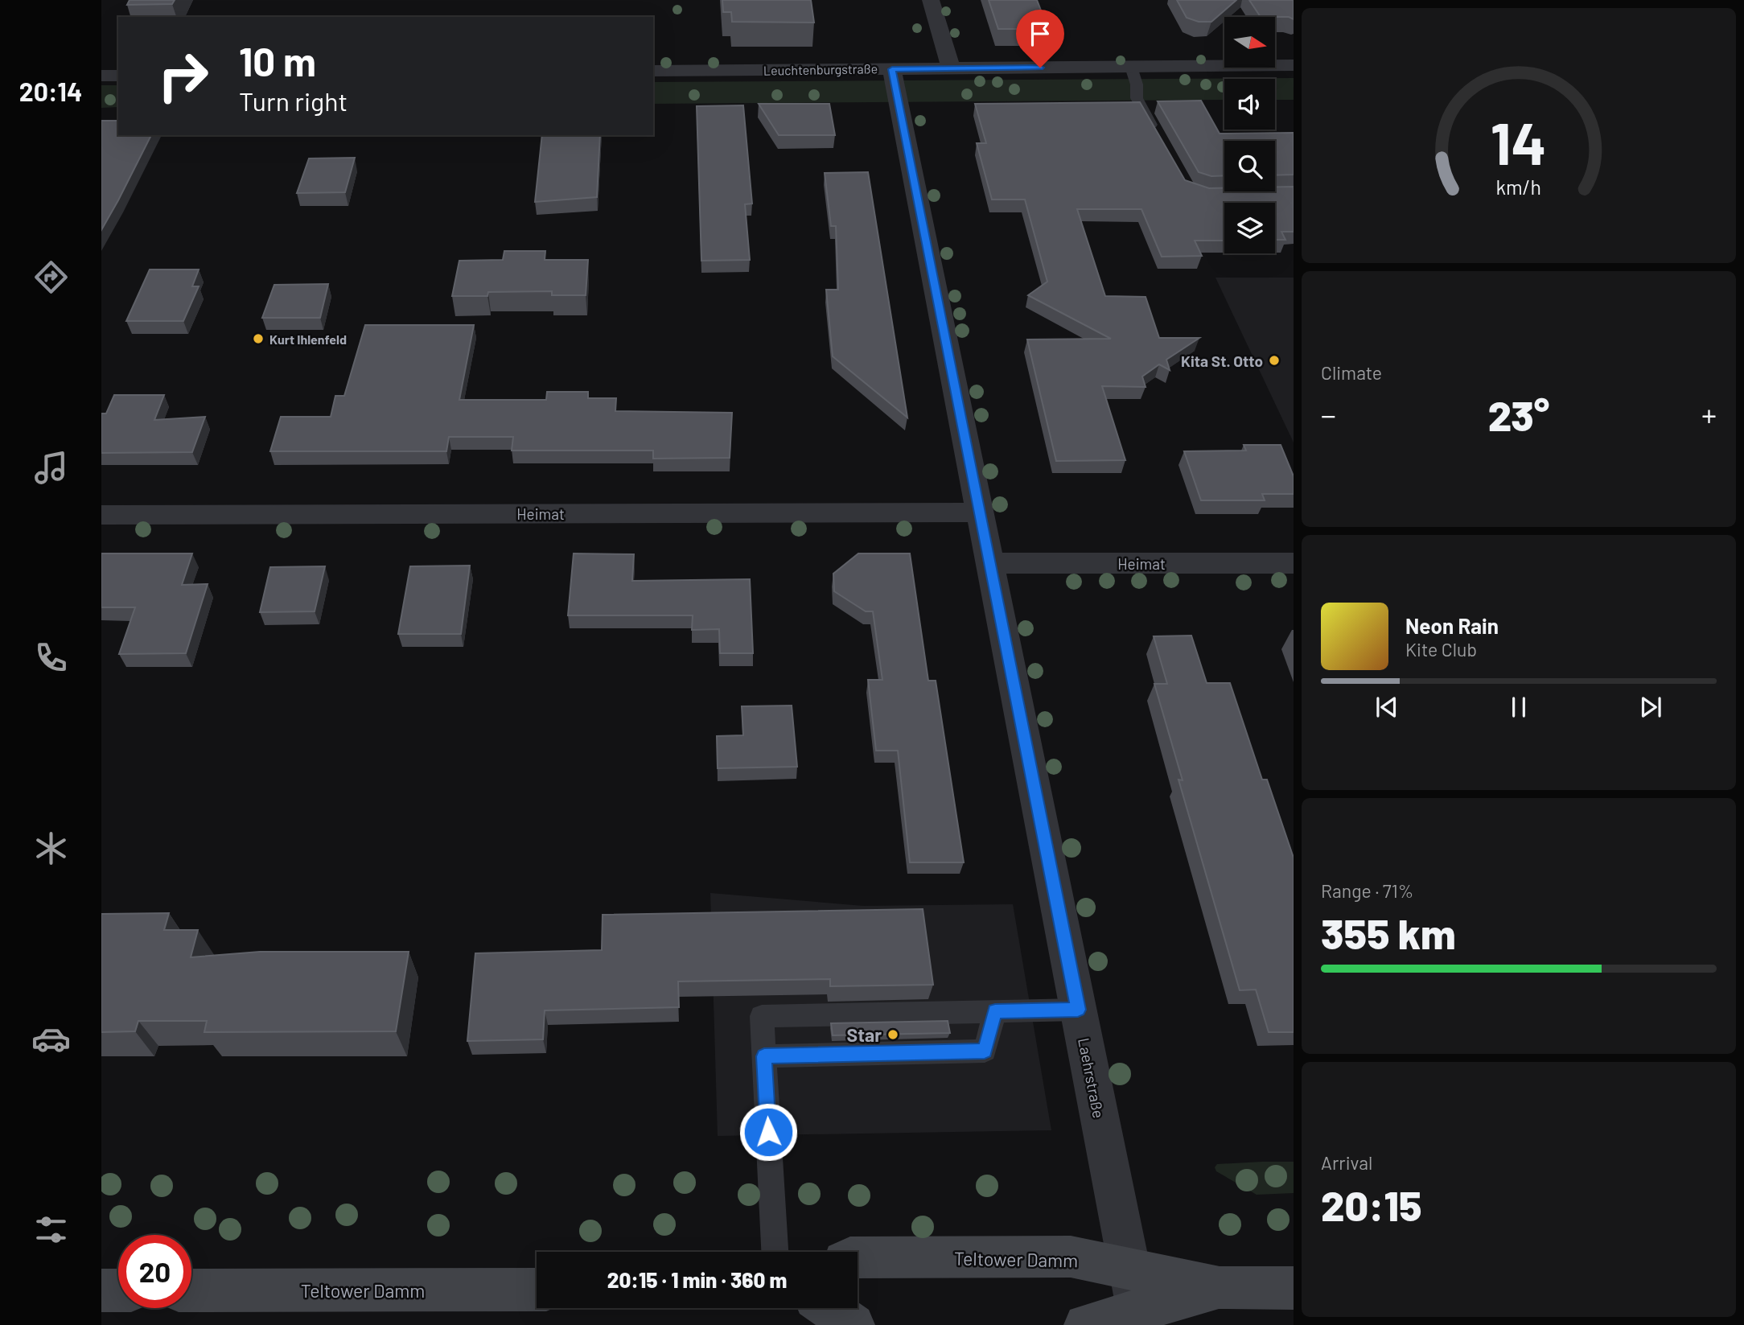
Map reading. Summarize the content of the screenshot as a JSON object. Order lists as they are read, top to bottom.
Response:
{
  "streets": {
    "main road": ["Teltower Damm"],
    "street": ["Leuchtenburgstraße", "Heimat", "Laehrstraße"]
  },
  "crossings": [
    ["Leuchtenburgstraße", "Laehrstraße"],
    ["Heimat", "Laehrstraße"],
    ["Laehrstraße", "Teltower Damm"]
  ],
  "places": ["Kurt Ihlenfeld", "Kita St. Otto", "Star"],
  "north": "right",
  "page": {
    "tabs": "20:14",
    "turn": ["10 m", "Turn right"],
    "tile": [
      "Climate",
      ["Range · 71%", "355 km"],
      ["Arrival", "20:15"]
    ],
    "heat": ["−", "23°", "+"],
    "song": ["Neon Rain", "Kite Club"],
    "limit": "20",
    "trip": "20:15 · 1 min · 360 m",
    "gauge": ["14", "km/h"]
  }
}
